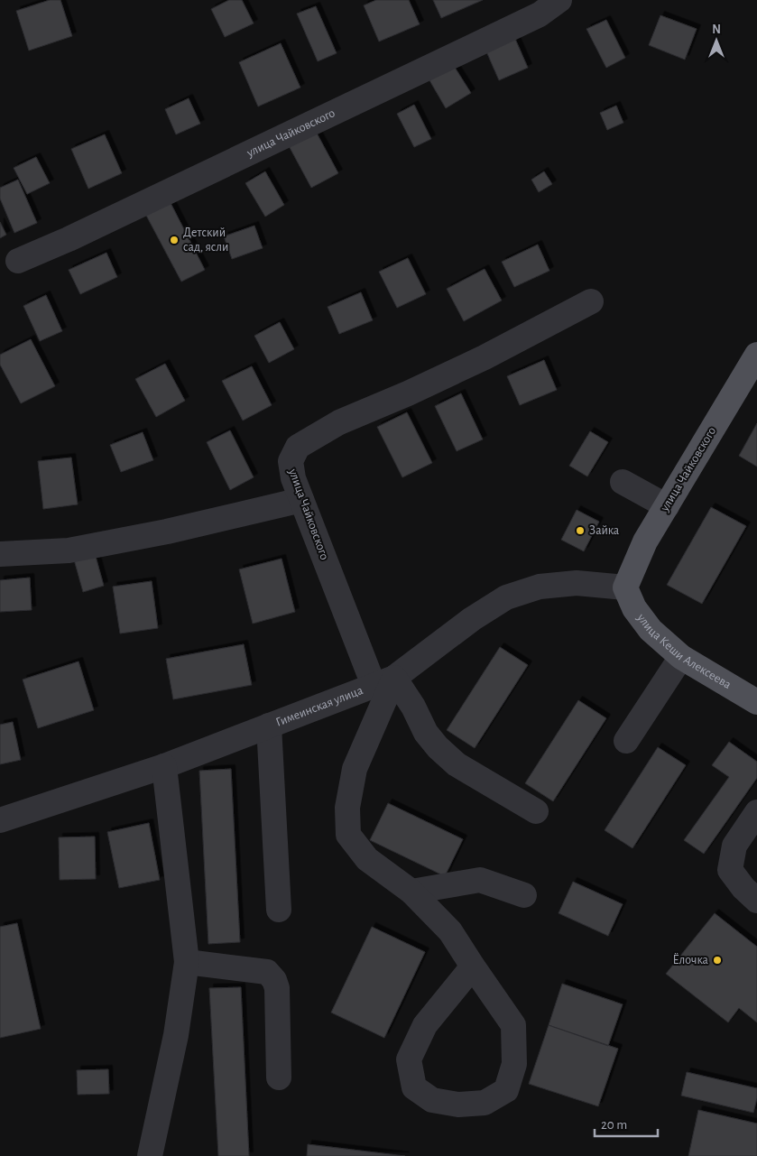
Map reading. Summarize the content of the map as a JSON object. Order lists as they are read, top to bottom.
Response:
{
  "streets": {
    "main road": ["улица Чайковского", "улица Кеши Алексеева"],
    "street": ["Гимеинская улица"]
  },
  "crossings": [
    ["улица Чайковского", "улица Кеши Алексеева"],
    ["улица Чайковского", "Гимеинская улица"],
    ["улица Кеши Алексеева", "Гимеинская улица"]
  ],
  "places": ["Детский сад, ясли", "Зайка", "Ёлочка"],
  "scale_bar": "20 m",
  "north": "top"
}
